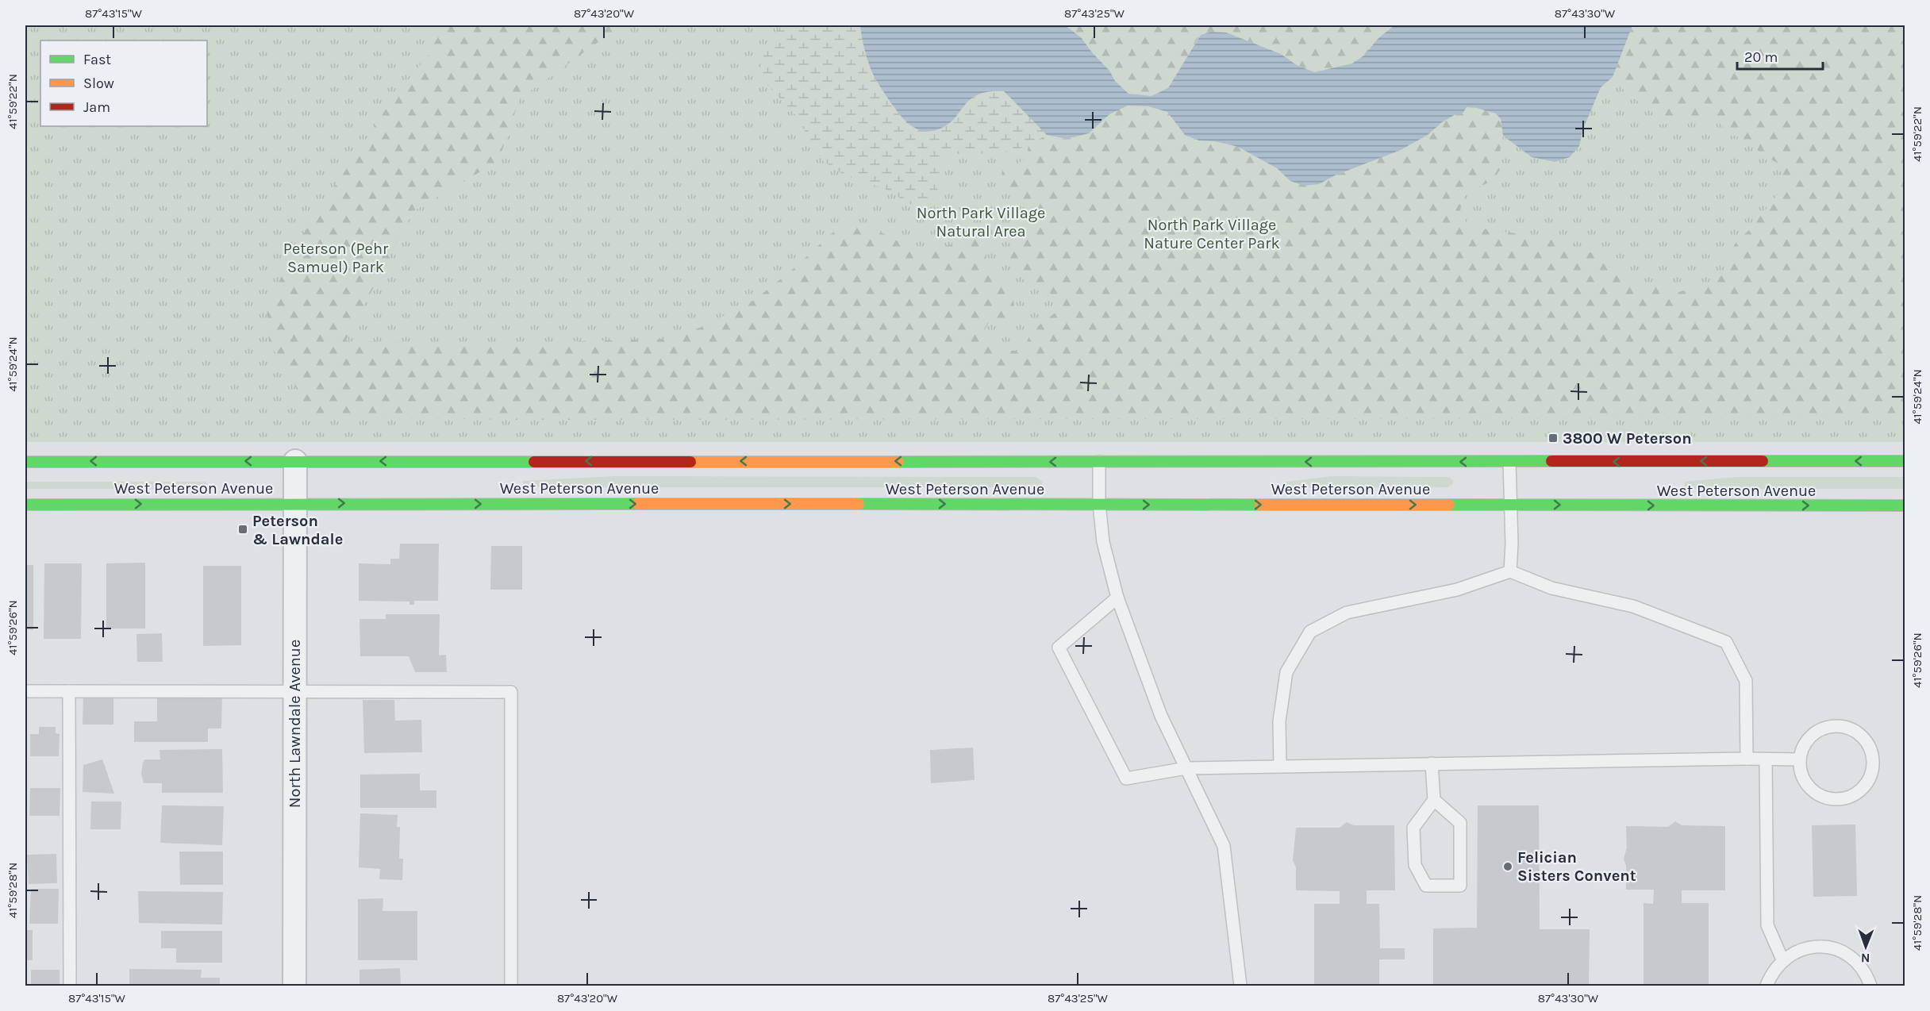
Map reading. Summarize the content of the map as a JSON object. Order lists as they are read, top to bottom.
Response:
{
  "streets": {
    "main road": ["West Peterson Avenue"],
    "street": ["North Lawndale Avenue"]
  },
  "crossings": [
    ["West Peterson Avenue", "North Lawndale Avenue"]
  ],
  "parks": ["North Park Village Natural Area", "North Park Village Nature Center Park", "Peterson (Pehr Samuel) Park"],
  "places": {
    "transit": ["3800 W Peterson", "Peterson & Lawndale"],
    "other": ["Felician Sisters Convent"]
  },
  "legend": ["Fast", "Slow", "Jam"],
  "scale_bar": "20 m",
  "north": "bottom",
  "coordinates": [
    "87°43'15\"W",
    "87°43'20\"W",
    "87°43'25\"W",
    "87°43'30\"W",
    "41°59'22\"N",
    "41°59'24\"N",
    "41°59'26\"N",
    "41°59'28\"N"
  ]
}
